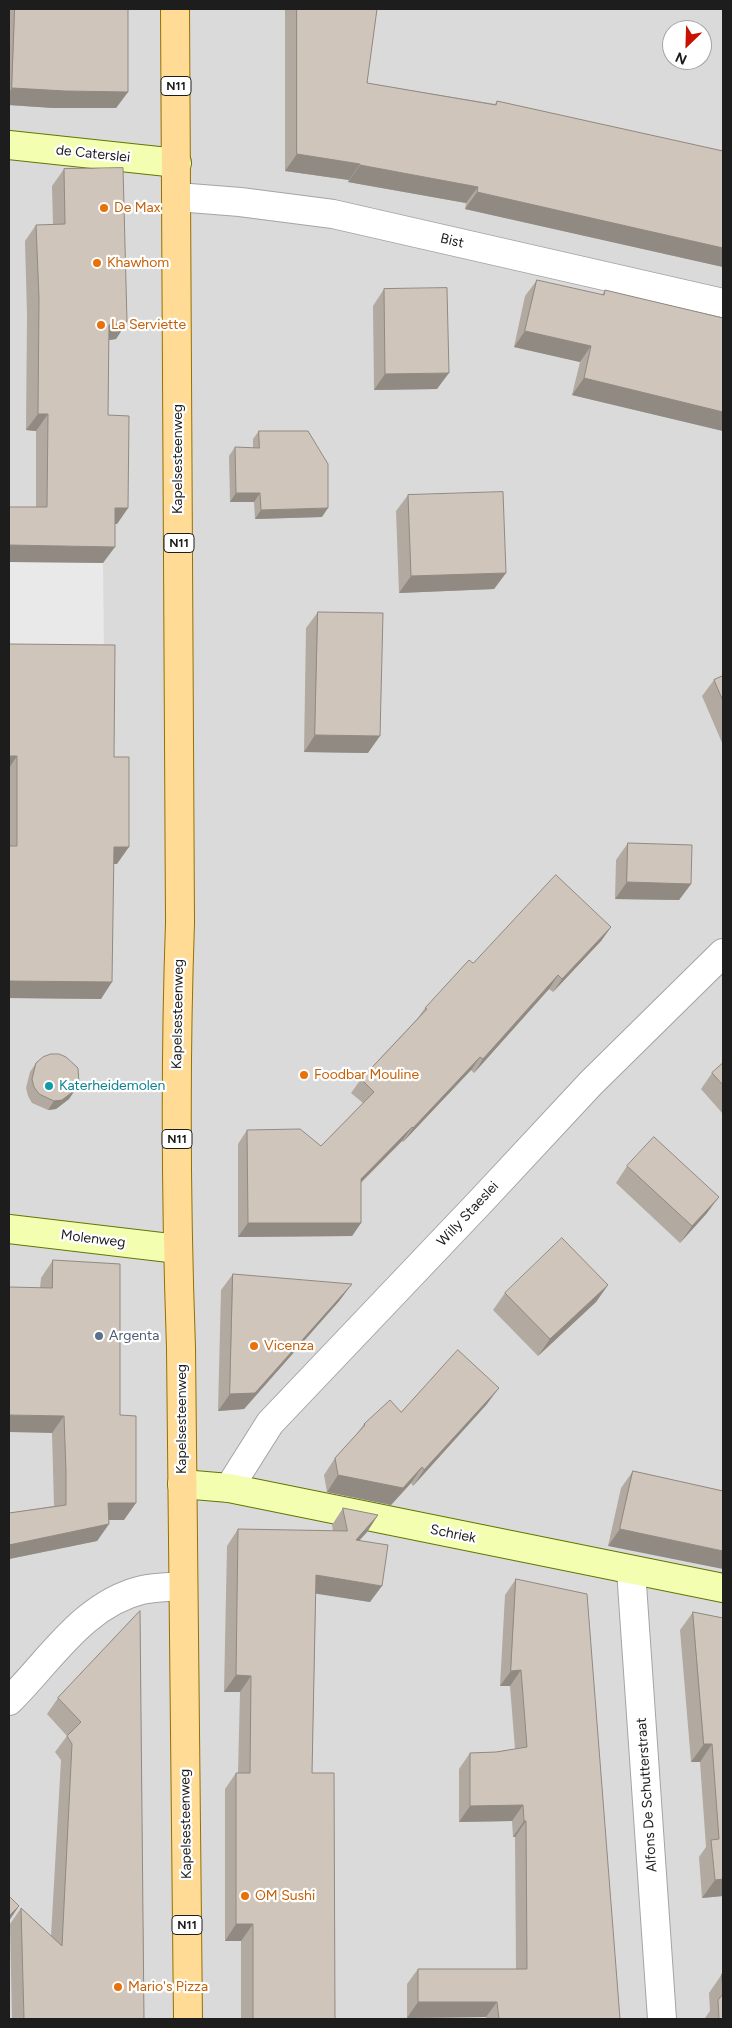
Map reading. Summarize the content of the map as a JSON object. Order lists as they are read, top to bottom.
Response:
{
  "streets": {
    "main road": ["N11", "Kapelsesteenweg"],
    "street": [
      "de Caterslei",
      "Bist",
      "Willy Staeslei",
      "Molenweg",
      "Schriek",
      "Alfons De Schutterstraat"
    ]
  },
  "crossings": [
    ["de Caterslei", "Kapelsesteenweg"],
    ["Bist", "Kapelsesteenweg"],
    ["Kapelsesteenweg", "Molenweg"],
    ["Kapelsesteenweg", "Schriek"],
    ["Willy Staeslei", "Schriek"],
    ["Schriek", "Alfons De Schutterstraat"]
  ],
  "places": [
    "De Max",
    "Khawhom",
    "La Serviette",
    "Foodbar Mouline",
    "Katerheidemolen",
    "Argenta",
    "Vicenza",
    "OM Sushi",
    "Mario's Pizza"
  ],
  "north": "bottom left"
}
